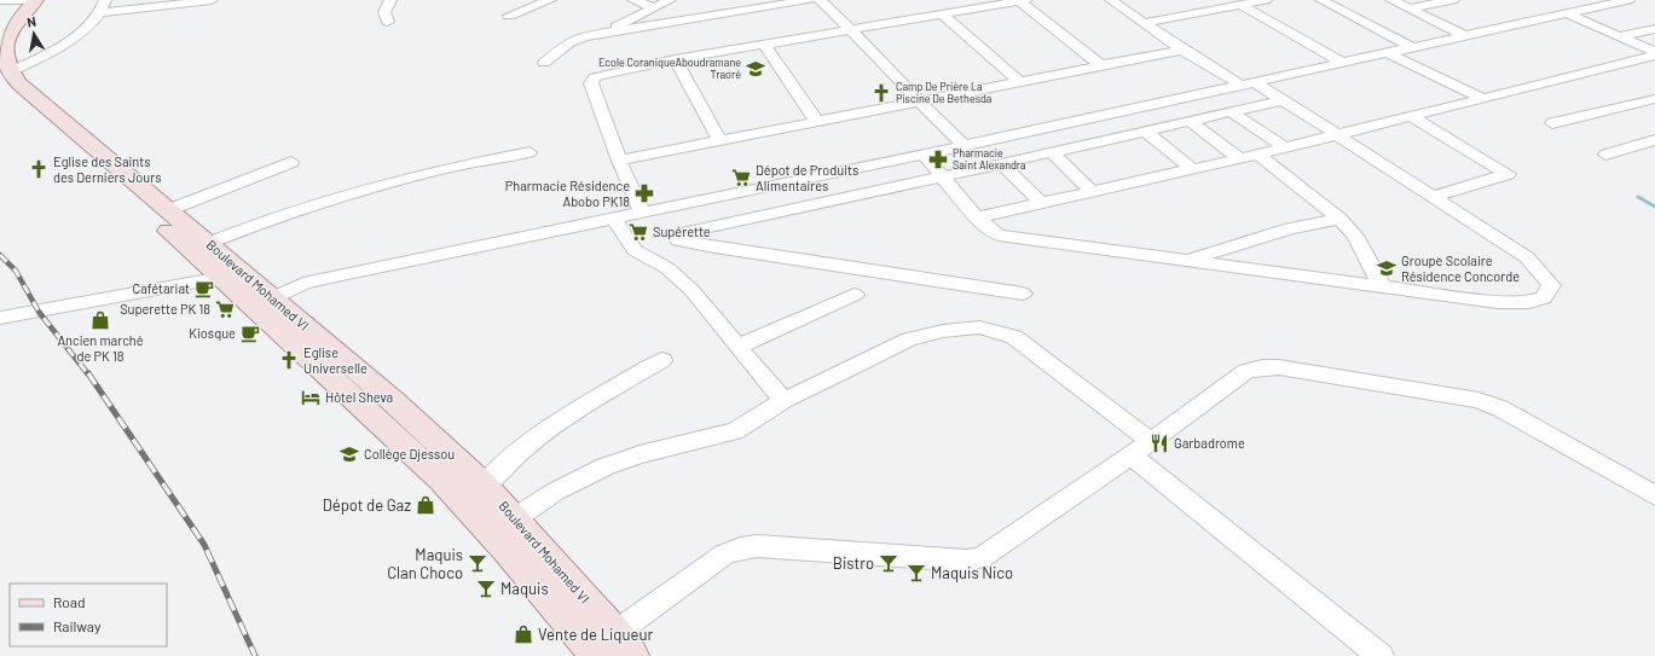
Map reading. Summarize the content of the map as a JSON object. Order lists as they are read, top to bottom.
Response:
{
  "streets": {
    "main road": ["Boulevard Mohamed VI"]
  },
  "places": {
    "school or university": ["Ecole CoraniqueAboudramane Traoré", "Groupe Scolaire Résidence Concorde", "Collège Djessou"],
    "church": ["Camp De Prière La Piscine De Bethesda", "Eglise des Saints des Derniers Jours", "Eglise Universelle"],
    "pharmacy": ["Pharmacie Saint Alexandra", "Pharmacie Résidence Abobo PK18"],
    "supermarket": ["Dépot de Produits Alimentaires", "Supérette", "Superette PK 18"],
    "cafe": ["Cafétariat", "Kiosque"],
    "shop": ["Ancien marché de PK 18", "Dépot de Gaz", "Vente de Liqueur"],
    "hotel": ["Hôtel Sheva"],
    "restaurant": ["Garbadrome"],
    "bar": [
      "Maquis Clan Choco",
      "Bistro",
      "Maquis Nico",
      "Maquis"
    ]
  },
  "legend": ["Road", "Railway"],
  "north": "top"
}
